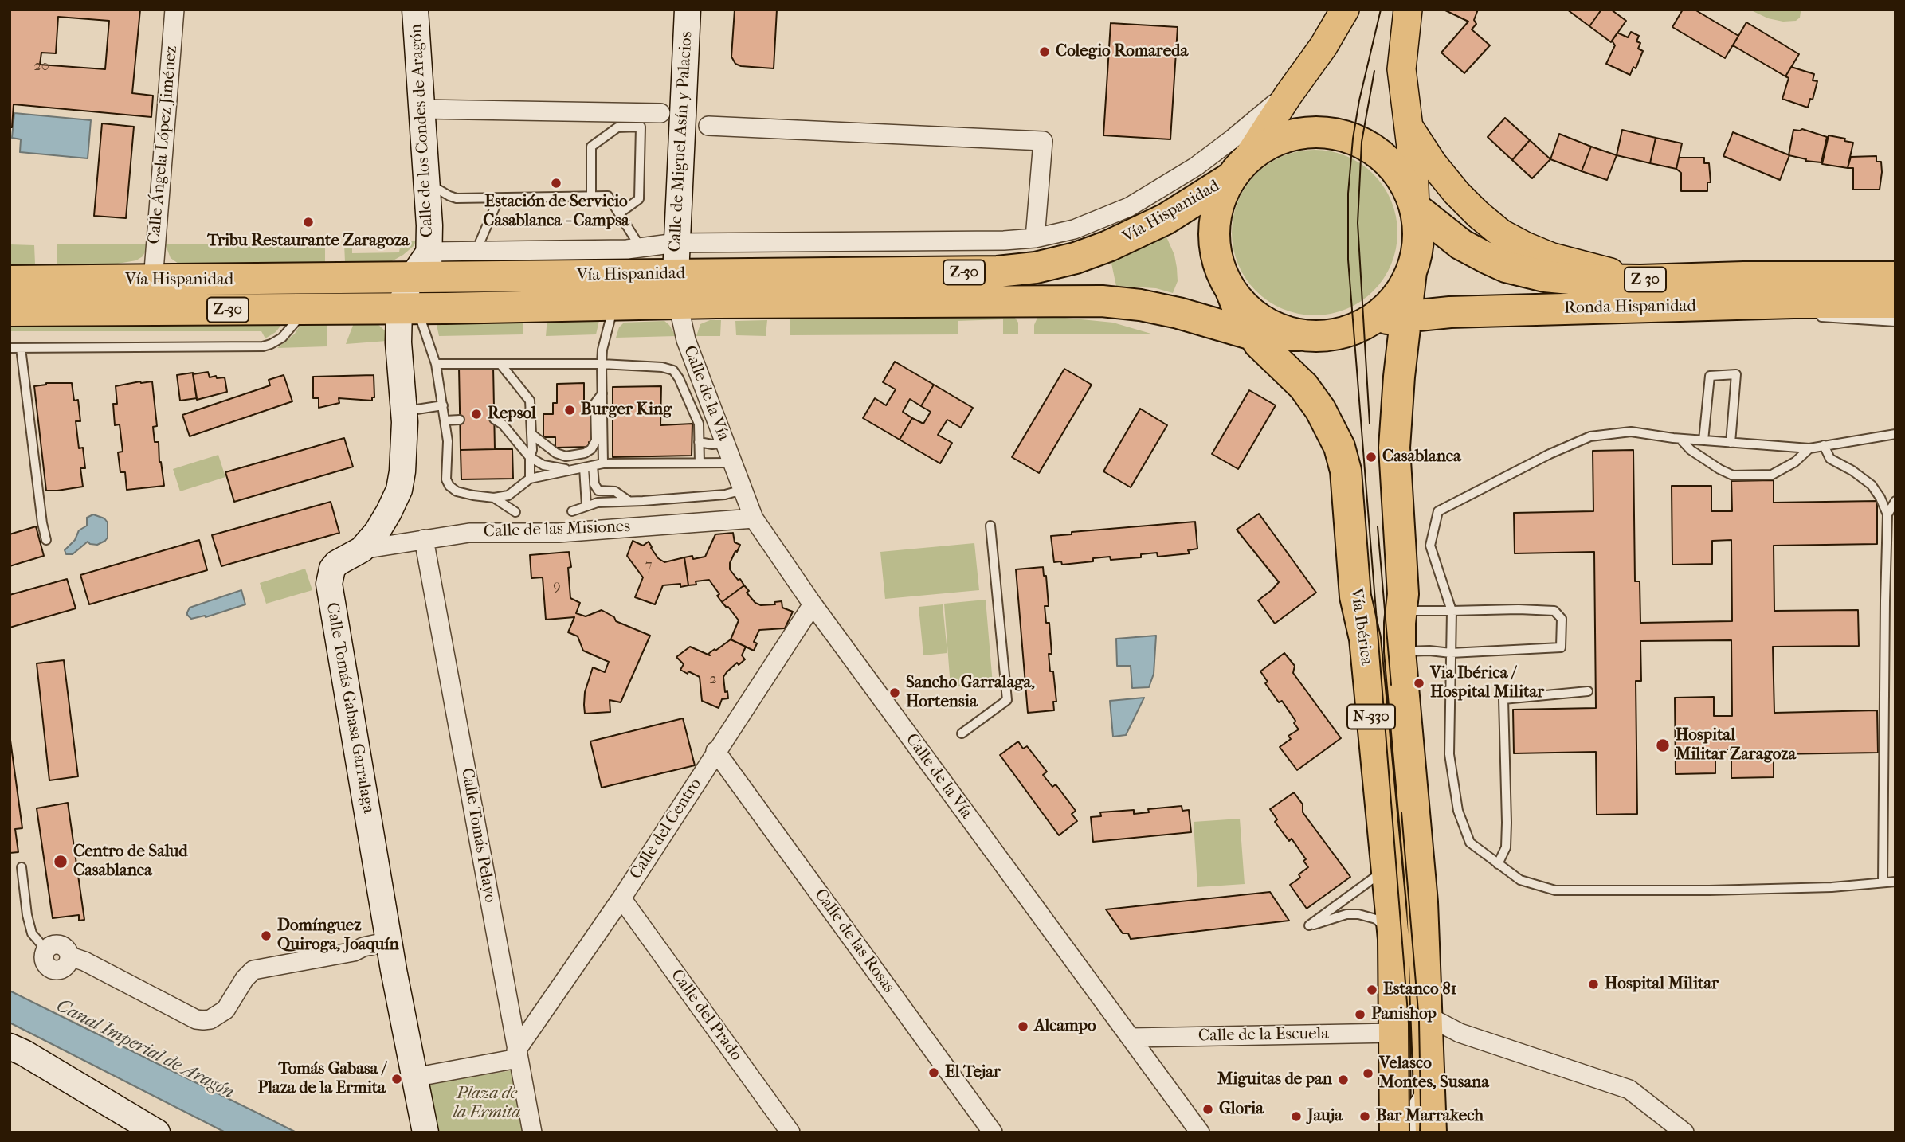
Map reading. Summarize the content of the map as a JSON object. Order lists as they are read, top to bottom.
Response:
{
  "streets": {
    "highway": [
      "Vía Hispanidad",
      "Z-30",
      "Ronda Hispanidad",
      "Vía Ibérica",
      "N-330"
    ],
    "street": [
      "Calle de los Condes de Aragón",
      "Calle de Miguel Asín y Palacios",
      "Calle Ángela López Jiménez",
      "Calle de la Vía",
      "Calle de las Misiones",
      "Calle Tomás Gabasa Garralaga",
      "Calle del Centro",
      "Calle Tomás Pelayo",
      "Calle de las Rosas",
      "Calle del Prado",
      "Calle de la Escuela"
    ]
  },
  "crossings": [
    ["Calle de los Condes de Aragón", "Vía Hispanidad"],
    ["Calle de los Condes de Aragón", "Calle Tomás Gabasa Garralaga"],
    ["Calle de Miguel Asín y Palacios", "Vía Hispanidad"],
    ["Calle de Miguel Asín y Palacios", "Calle de la Vía"],
    ["Calle Ángela López Jiménez", "Vía Hispanidad"],
    ["Vía Hispanidad", "Ronda Hispanidad"],
    ["Vía Hispanidad", "Calle de la Vía"],
    ["Vía Hispanidad", "Vía Ibérica"],
    ["Vía Hispanidad", "Calle Tomás Gabasa Garralaga"],
    ["Ronda Hispanidad", "Vía Ibérica"],
    ["Calle de la Vía", "Calle de las Misiones"],
    ["Calle de la Vía", "Calle del Centro"],
    ["Calle de la Vía", "Calle de la Escuela"],
    ["Calle de las Misiones", "Calle Tomás Gabasa Garralaga"],
    ["Calle de las Misiones", "Calle Tomás Pelayo"],
    ["Vía Ibérica", "Calle de la Escuela"],
    ["Calle del Centro", "Calle Tomás Pelayo"],
    ["Calle del Centro", "Calle de las Rosas"],
    ["Calle del Centro", "Calle del Prado"]
  ],
  "water": ["Canal Imperial de Aragón"],
  "parks": ["Plaza de la Ermita"],
  "places": [
    "Colegio Romareda",
    "Estación de Servicio Casablanca - Campsa",
    "Tribu Restaurante Zaragoza",
    "Burger King",
    "Repsol",
    "Casablanca",
    "Via Ibérica / Hospital Militar",
    "Sancho Garralaga, Hortensia",
    "Hospital Militar Zaragoza",
    "Centro de Salud Casablanca",
    "Domínguez Quiroga, Joaquín",
    "Hospital Militar",
    "Estanco 81",
    "Panishop",
    "Alcampo",
    "El Tejar",
    "Velasco Montes, Susana",
    "Tomás Gabasa / Plaza de la Ermita",
    "Miguitas de pan",
    "Gloria",
    "Jauja",
    "Bar Marrakech"
  ],
  "house_numbers": [
    "20",
    "7",
    "9",
    "2"
  ]
}
